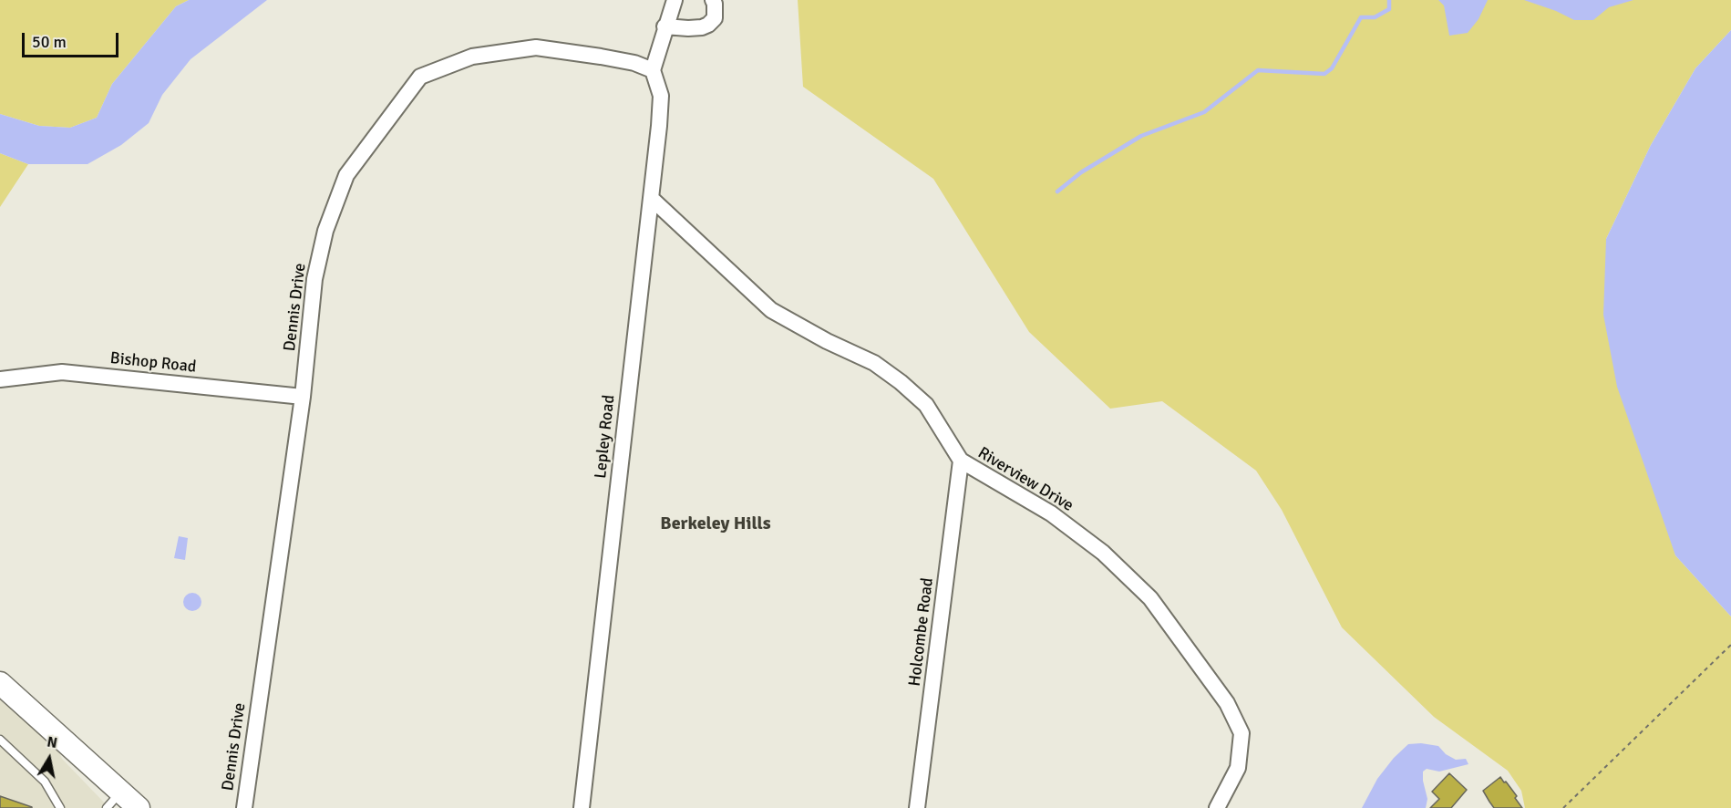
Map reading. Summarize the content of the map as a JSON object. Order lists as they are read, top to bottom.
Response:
{
  "streets": {
    "street": [
      "Dennis Drive",
      "Bishop Road",
      "Lepley Road",
      "Riverview Drive",
      "Holcombe Road"
    ]
  },
  "crossings": [
    ["Dennis Drive", "Bishop Road"],
    ["Dennis Drive", "Lepley Road"],
    ["Lepley Road", "Riverview Drive"],
    ["Riverview Drive", "Holcombe Road"]
  ],
  "districts": ["Berkeley Hills"],
  "scale_bar": "50 m",
  "north": "top"
}
